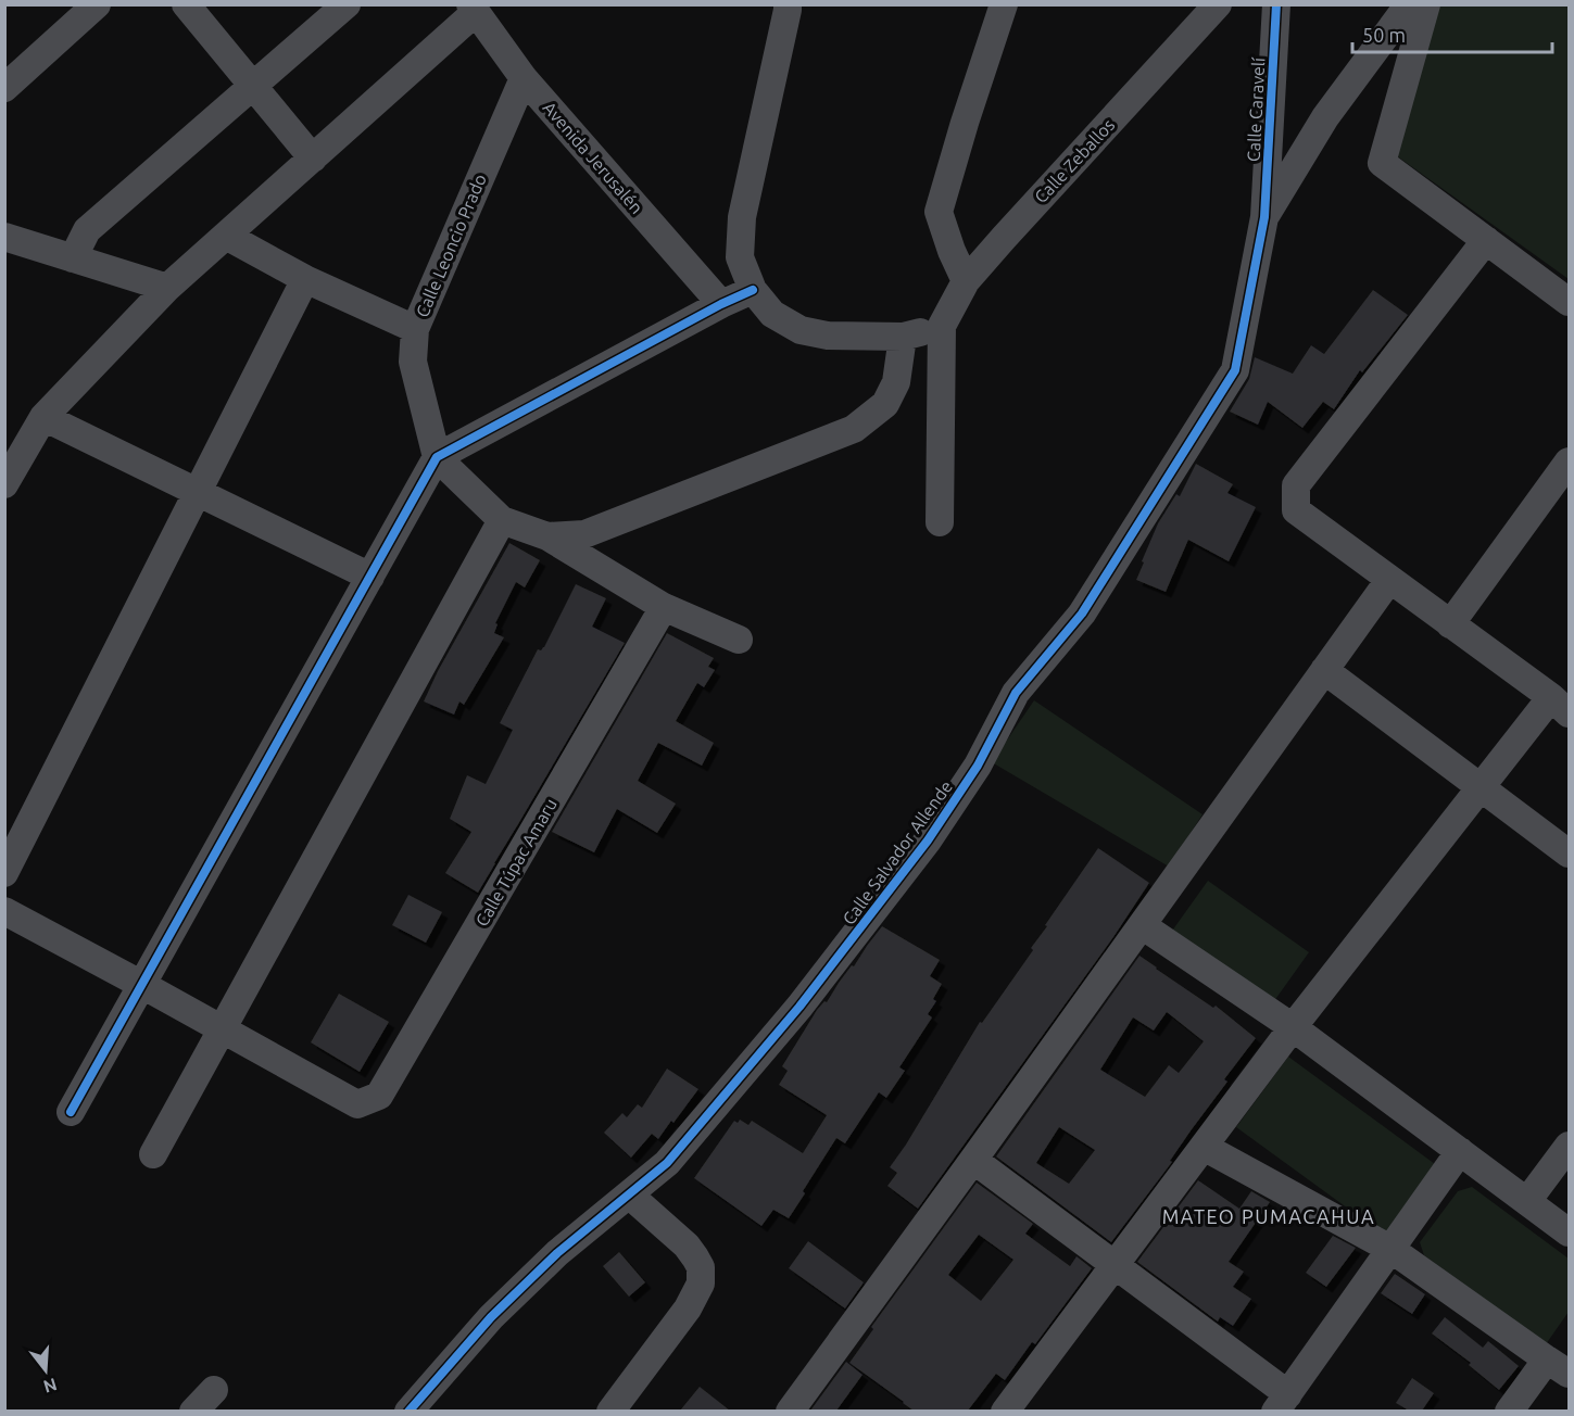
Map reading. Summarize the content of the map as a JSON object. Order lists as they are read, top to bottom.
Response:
{
  "streets": {
    "street": [
      "Calle Caravelí",
      "Avenida Jerusalén",
      "Calle Zeballos",
      "Calle Leoncio Prado",
      "Calle Salvador Allende",
      "Calle Túpac Amaru"
    ]
  },
  "crossings": [
    ["Calle Caravelí", "Calle Salvador Allende"],
    ["Avenida Jerusalén", "Calle Leoncio Prado"]
  ],
  "districts": ["MATEO PUMACAHUA"],
  "scale_bar": "50 m",
  "north": "bottom"
}
